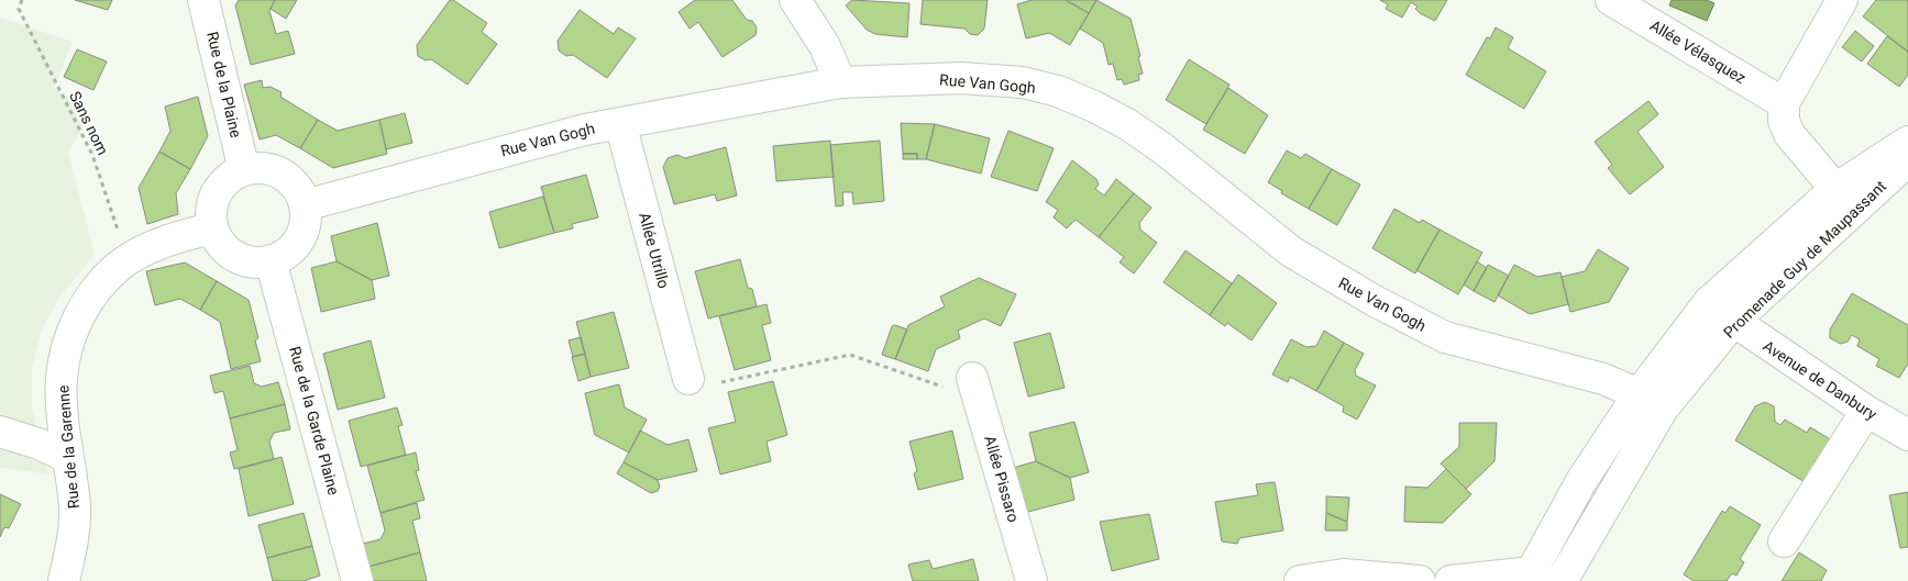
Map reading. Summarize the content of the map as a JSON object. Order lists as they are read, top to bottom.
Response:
{
  "streets": {
    "street": [
      "Allée Vélasquez",
      "Rue Van Gogh",
      "Rue de la Plaine",
      "Allée Utrillo",
      "Promenade Guy de Maupassant",
      "Avenue de Danbury",
      "Rue de la Garde Plaine",
      "Rue de la Garenne",
      "Allée Pissaro"
    ],
    "path": ["Sans nom"]
  },
  "crossings": [
    ["Rue Van Gogh", "Rue de la Plaine"],
    ["Rue Van Gogh", "Allée Utrillo"],
    ["Rue Van Gogh", "Promenade Guy de Maupassant"],
    ["Rue Van Gogh", "Rue de la Garde Plaine"],
    ["Rue Van Gogh", "Rue de la Garenne"],
    ["Rue de la Plaine", "Rue de la Garde Plaine"],
    ["Rue de la Plaine", "Rue de la Garenne"],
    ["Sans nom", "Rue de la Garenne"],
    ["Promenade Guy de Maupassant", "Avenue de Danbury"],
    ["Rue de la Garde Plaine", "Rue de la Garenne"]
  ]
}
